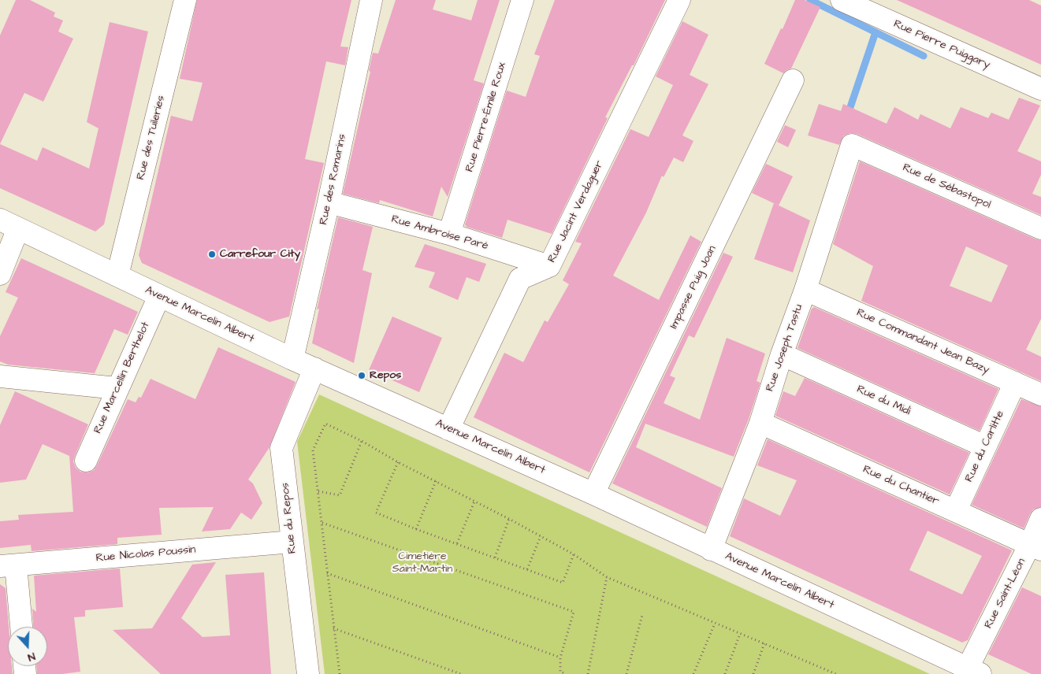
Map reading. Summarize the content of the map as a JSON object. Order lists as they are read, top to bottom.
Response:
{
  "streets": {
    "street": [
      "Rue Pierre Puiggary",
      "Rue Pierre-Émile Roux",
      "Rue des Tuileries",
      "Rue des Romarins",
      "Rue de Sébastopol",
      "Rue Jacint Verdaguer",
      "Rue Ambroise Paré",
      "Impasse Puig Joan",
      "Avenue Marcelin Albert",
      "Rue Commandant Jean Bazy",
      "Rue Joseph Tastu",
      "Rue Marcellin Berthelot",
      "Rue du Midi",
      "Rue du Carlitte",
      "Rue du Chantier",
      "Rue du Repos",
      "Rue Nicolas Poussin",
      "Rue Saint-Léon"
    ]
  },
  "crossings": [
    ["Rue Pierre-Émile Roux", "Rue Ambroise Paré"],
    ["Rue des Tuileries", "Avenue Marcelin Albert"],
    ["Rue des Romarins", "Rue Ambroise Paré"],
    ["Rue des Romarins", "Avenue Marcelin Albert"],
    ["Rue de Sébastopol", "Rue Joseph Tastu"],
    ["Rue Jacint Verdaguer", "Rue Ambroise Paré"],
    ["Rue Jacint Verdaguer", "Avenue Marcelin Albert"],
    ["Impasse Puig Joan", "Avenue Marcelin Albert"],
    ["Avenue Marcelin Albert", "Rue Joseph Tastu"],
    ["Avenue Marcelin Albert", "Rue Marcellin Berthelot"],
    ["Avenue Marcelin Albert", "Rue du Repos"],
    ["Avenue Marcelin Albert", "Rue Saint-Léon"],
    ["Rue Commandant Jean Bazy", "Rue Joseph Tastu"],
    ["Rue Commandant Jean Bazy", "Rue du Carlitte"],
    ["Rue Joseph Tastu", "Rue du Midi"],
    ["Rue Joseph Tastu", "Rue du Chantier"],
    ["Rue du Midi", "Rue du Carlitte"],
    ["Rue du Carlitte", "Rue du Chantier"],
    ["Rue du Chantier", "Rue Saint-Léon"],
    ["Rue du Repos", "Rue Nicolas Poussin"]
  ],
  "parks": ["Cimetière Saint-Martin"],
  "places": ["Carrefour City", "Repos"],
  "north": "bottom"
}
